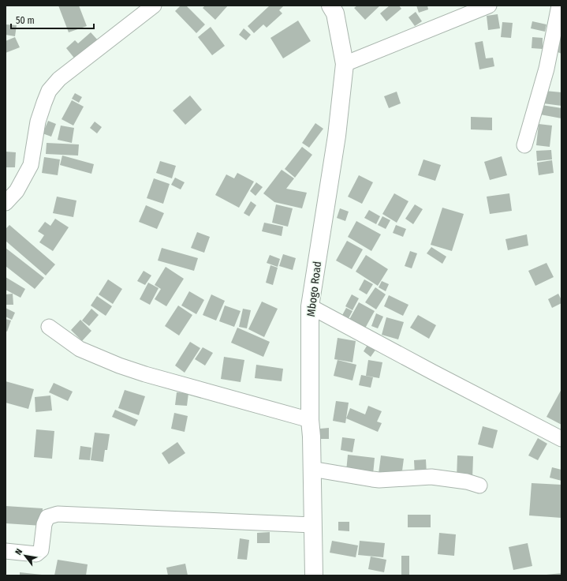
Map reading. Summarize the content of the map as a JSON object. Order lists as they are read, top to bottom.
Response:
{
  "streets": {
    "main road": ["Mbogo Road"]
  },
  "scale_bar": "50 m",
  "north": "top left"
}
